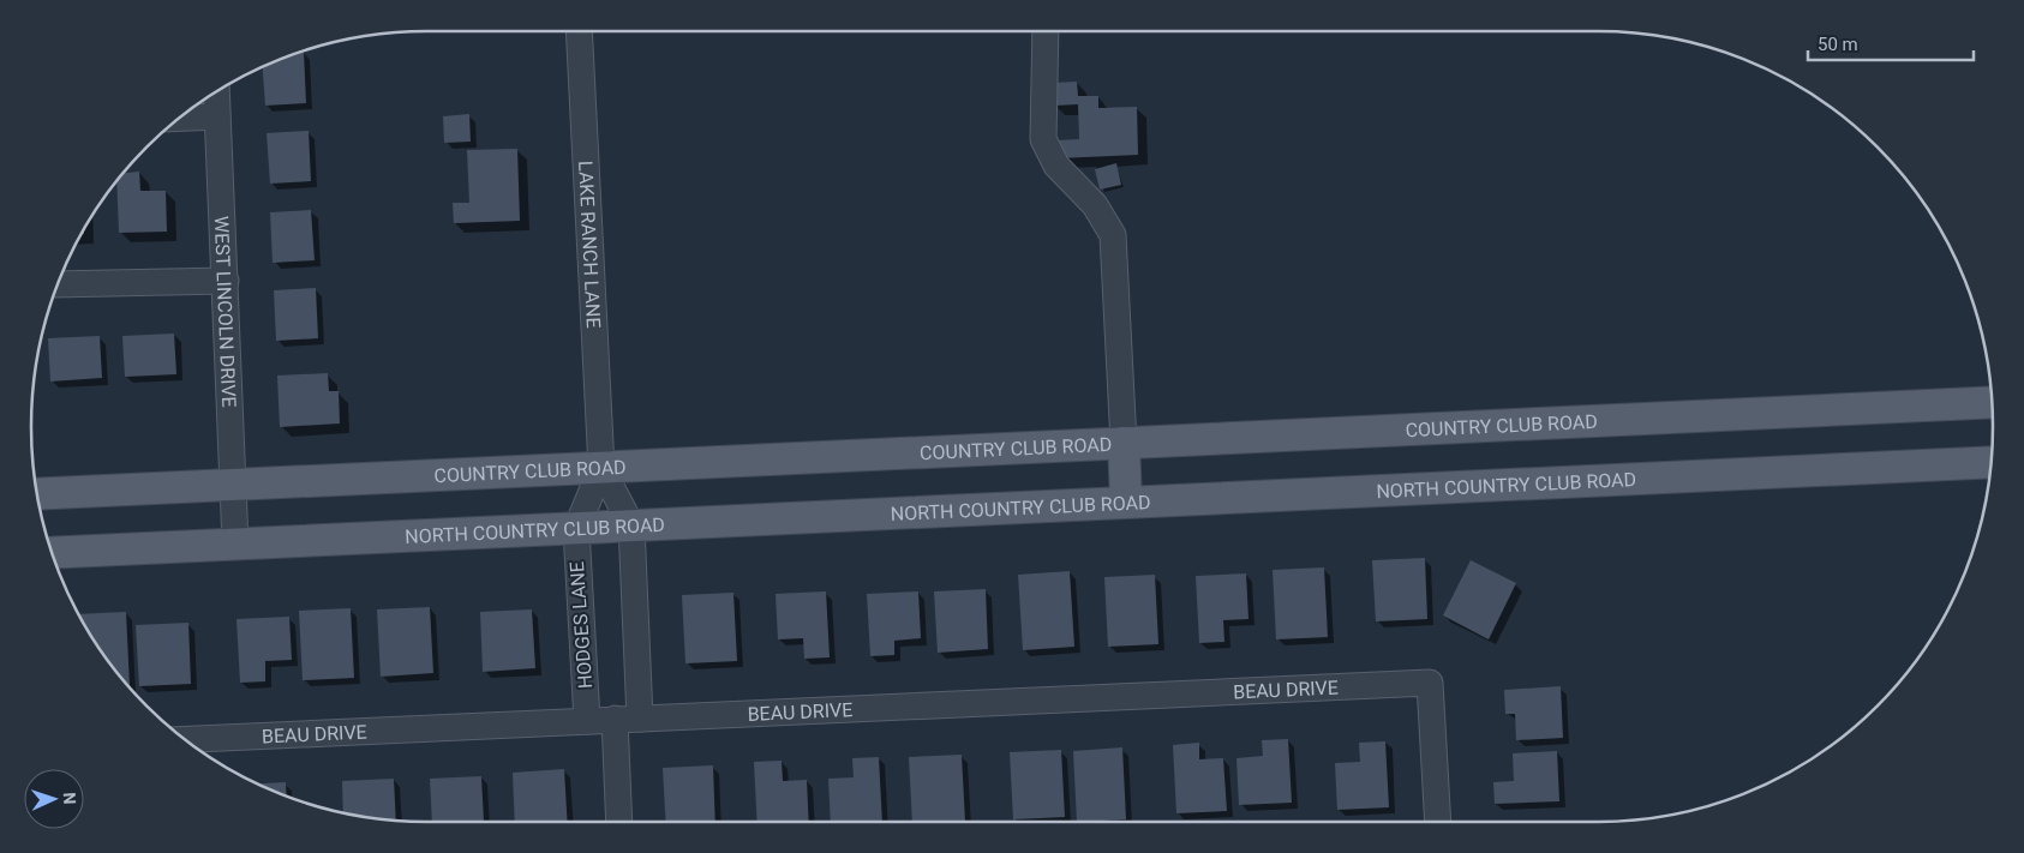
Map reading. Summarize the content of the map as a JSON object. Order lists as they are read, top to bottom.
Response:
{
  "streets": {
    "main road": ["COUNTRY CLUB ROAD", "NORTH COUNTRY CLUB ROAD"],
    "street": [
      "LAKE RANCH LANE",
      "WEST LINCOLN DRIVE",
      "HODGES LANE",
      "BEAU DRIVE"
    ]
  },
  "crossings": [
    ["LAKE RANCH LANE", "COUNTRY CLUB ROAD"],
    ["LAKE RANCH LANE", "HODGES LANE"],
    ["WEST LINCOLN DRIVE", "COUNTRY CLUB ROAD"],
    ["WEST LINCOLN DRIVE", "NORTH COUNTRY CLUB ROAD"],
    ["COUNTRY CLUB ROAD", "HODGES LANE"],
    ["NORTH COUNTRY CLUB ROAD", "HODGES LANE"],
    ["HODGES LANE", "BEAU DRIVE"]
  ],
  "scale_bar": "50 m",
  "north": "right"
}
